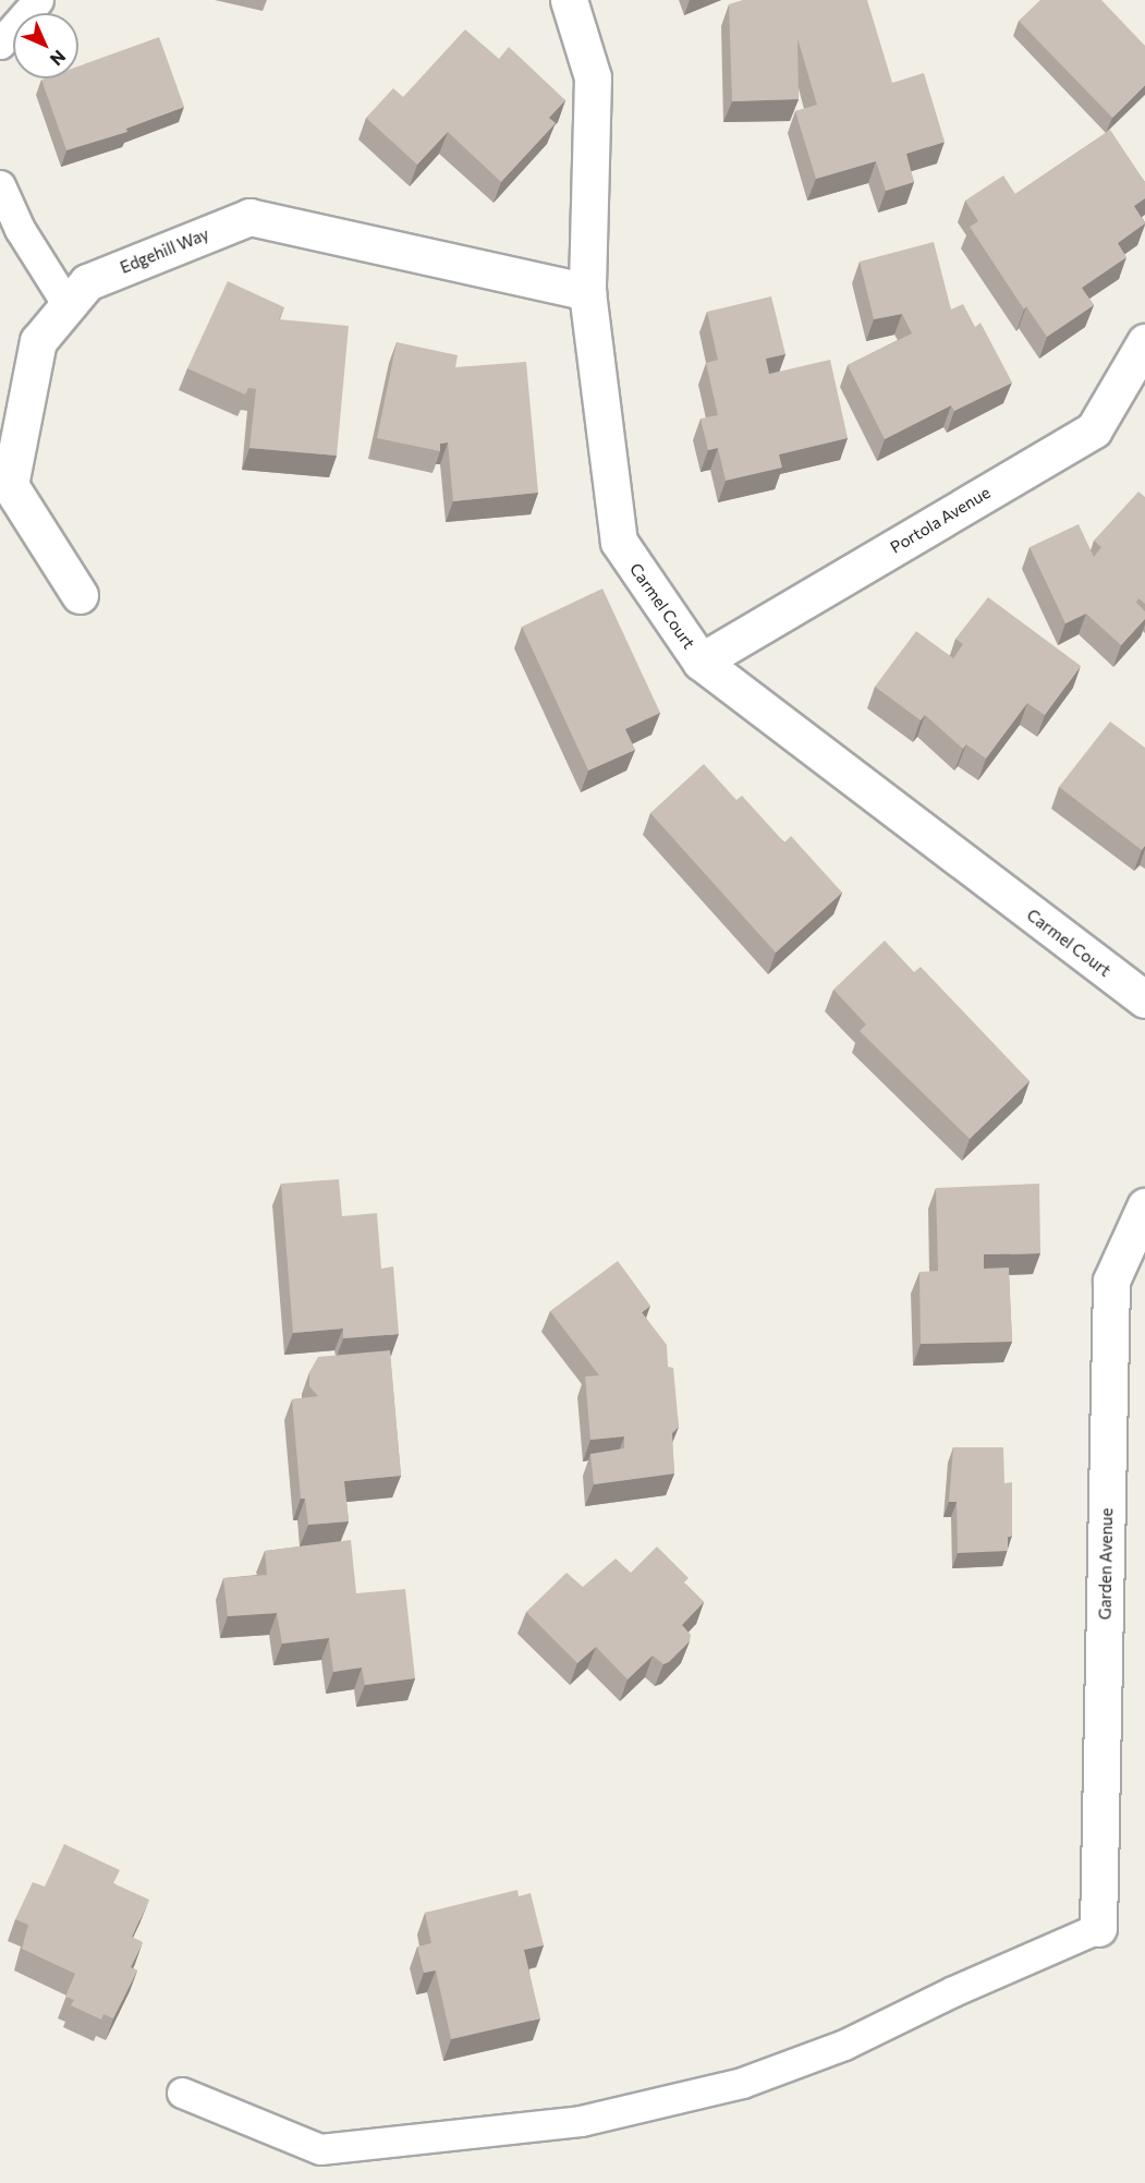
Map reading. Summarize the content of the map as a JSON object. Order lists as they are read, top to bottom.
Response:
{
  "streets": {
    "street": [
      "Edgehill Way",
      "Portola Avenue",
      "Carmel Court",
      "Garden Avenue"
    ]
  },
  "crossings": [
    ["Edgehill Way", "Carmel Court"],
    ["Portola Avenue", "Carmel Court"]
  ],
  "north": "bottom right"
}
